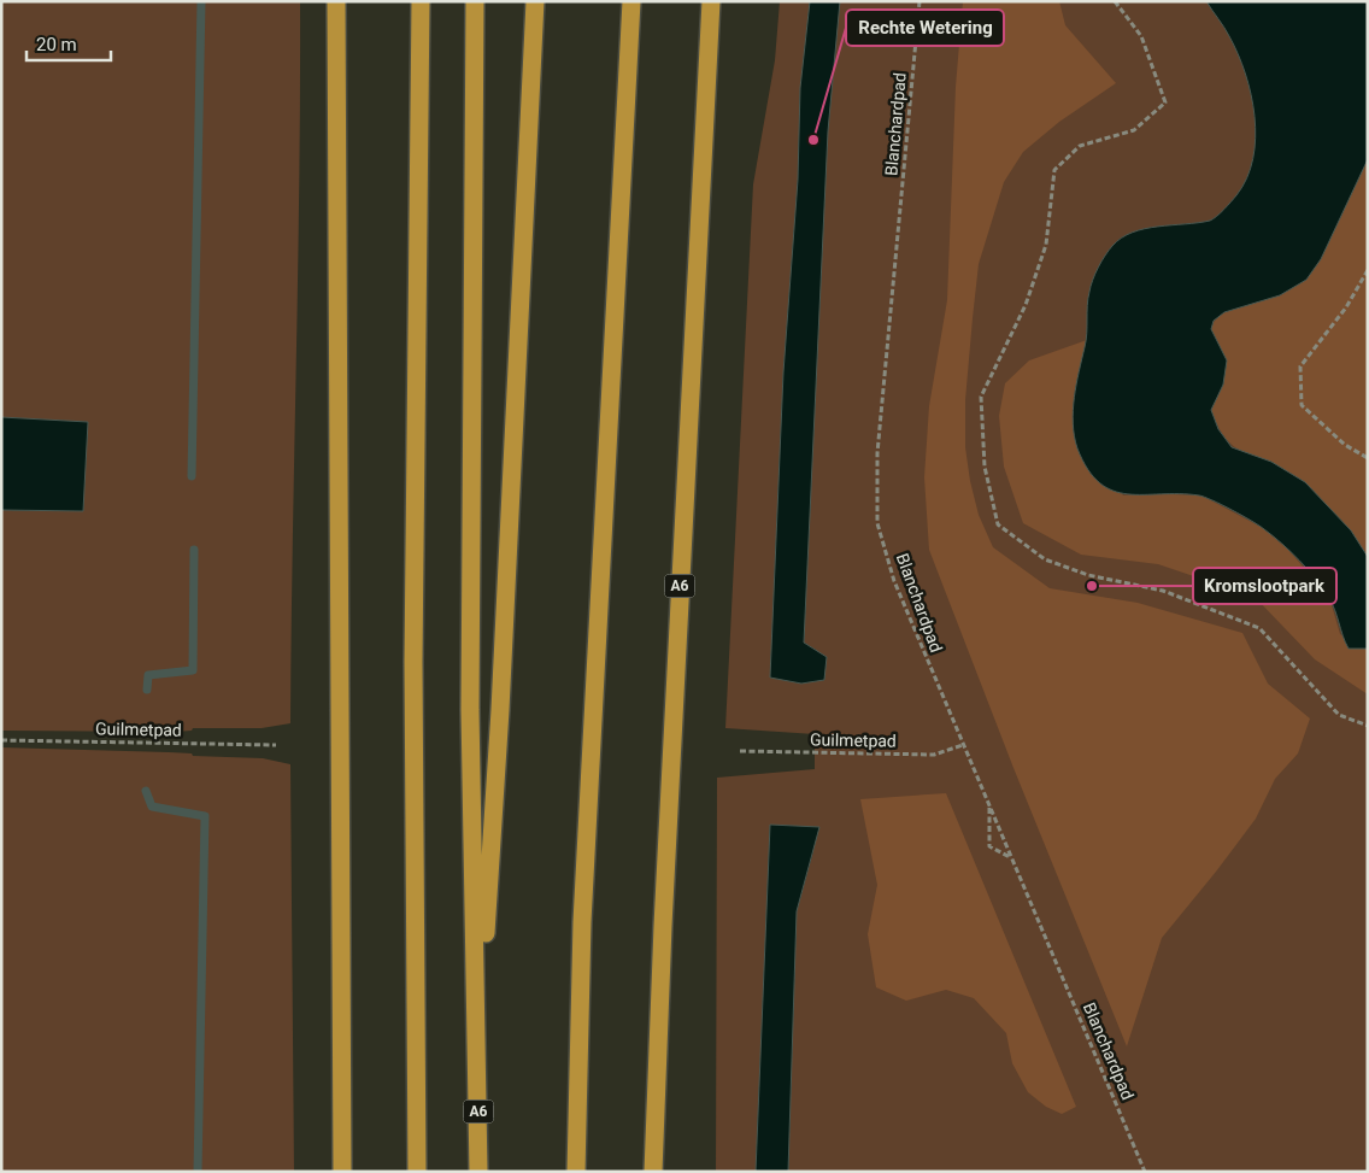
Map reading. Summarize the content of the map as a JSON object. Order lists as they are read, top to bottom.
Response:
{
  "streets": {
    "highway": ["A6"],
    "path": ["Blanchardpad", "Guilmetpad"]
  },
  "crossings": [
    ["Blanchardpad", "Guilmetpad"]
  ],
  "places": ["Rechte Wetering", "Kromslootpark"],
  "scale_bar": "20 m"
}
